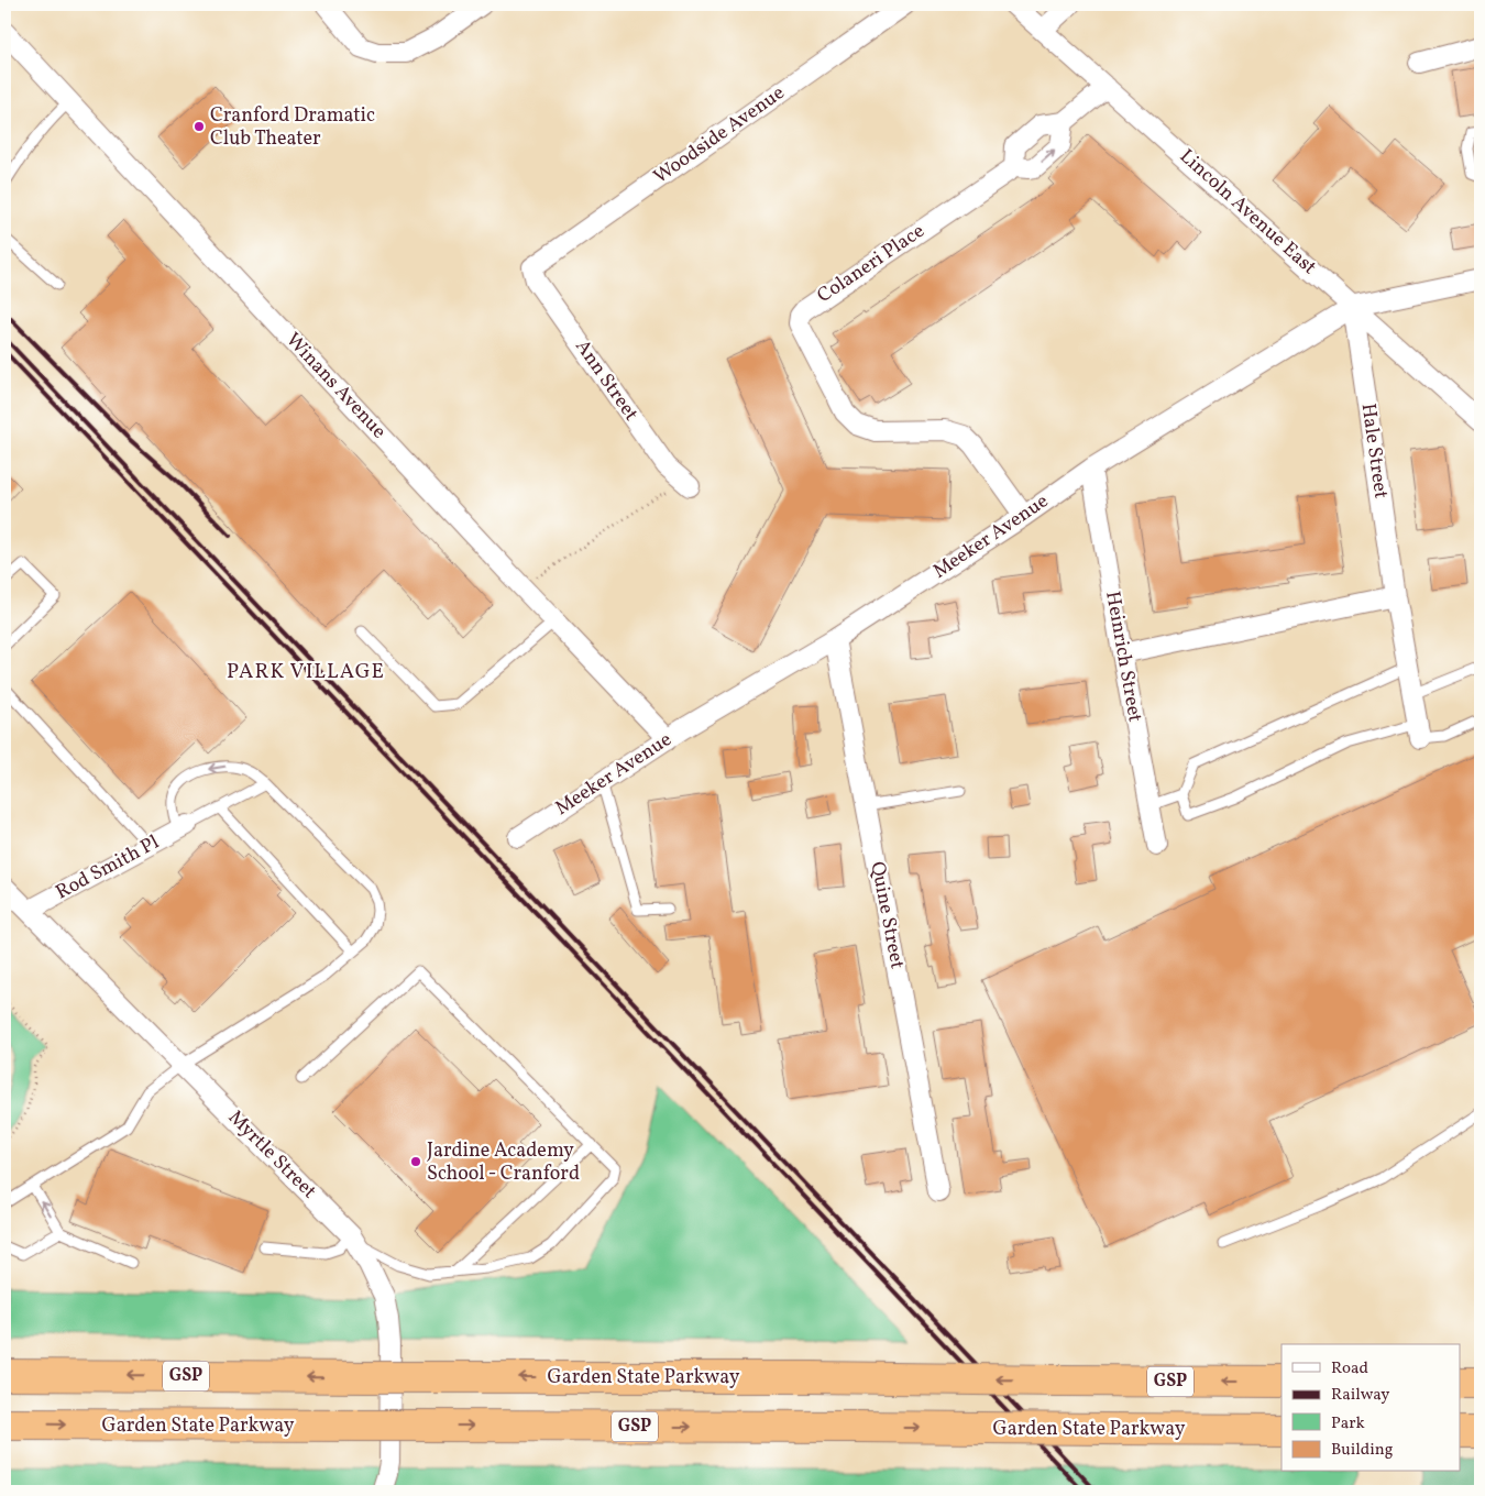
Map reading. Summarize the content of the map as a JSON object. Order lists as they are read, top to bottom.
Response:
{
  "streets": {
    "highway": ["GSP", "Garden State Parkway"],
    "street": [
      "Woodside Avenue",
      "Lincoln Avenue East",
      "Colaneri Place",
      "Ann Street",
      "Winans Avenue",
      "Hale Street",
      "Meeker Avenue",
      "Heinrich Street",
      "Rod Smith Pl",
      "Quine Street",
      "Myrtle Street"
    ]
  },
  "crossings": [
    ["Woodside Avenue", "Ann Street"],
    ["Lincoln Avenue East", "Hale Street"],
    ["Lincoln Avenue East", "Meeker Avenue"],
    ["Colaneri Place", "Meeker Avenue"],
    ["Winans Avenue", "Meeker Avenue"],
    ["Hale Street", "Meeker Avenue"],
    ["Meeker Avenue", "Heinrich Street"],
    ["Meeker Avenue", "Quine Street"],
    ["Rod Smith Pl", "Myrtle Street"]
  ],
  "districts": ["PARK VILLAGE"],
  "places": ["Cranford Dramatic Club Theater", "Jardine Academy School - Cranford"],
  "legend": [
    "Road",
    "Railway",
    "Park",
    "Building"
  ]
}
